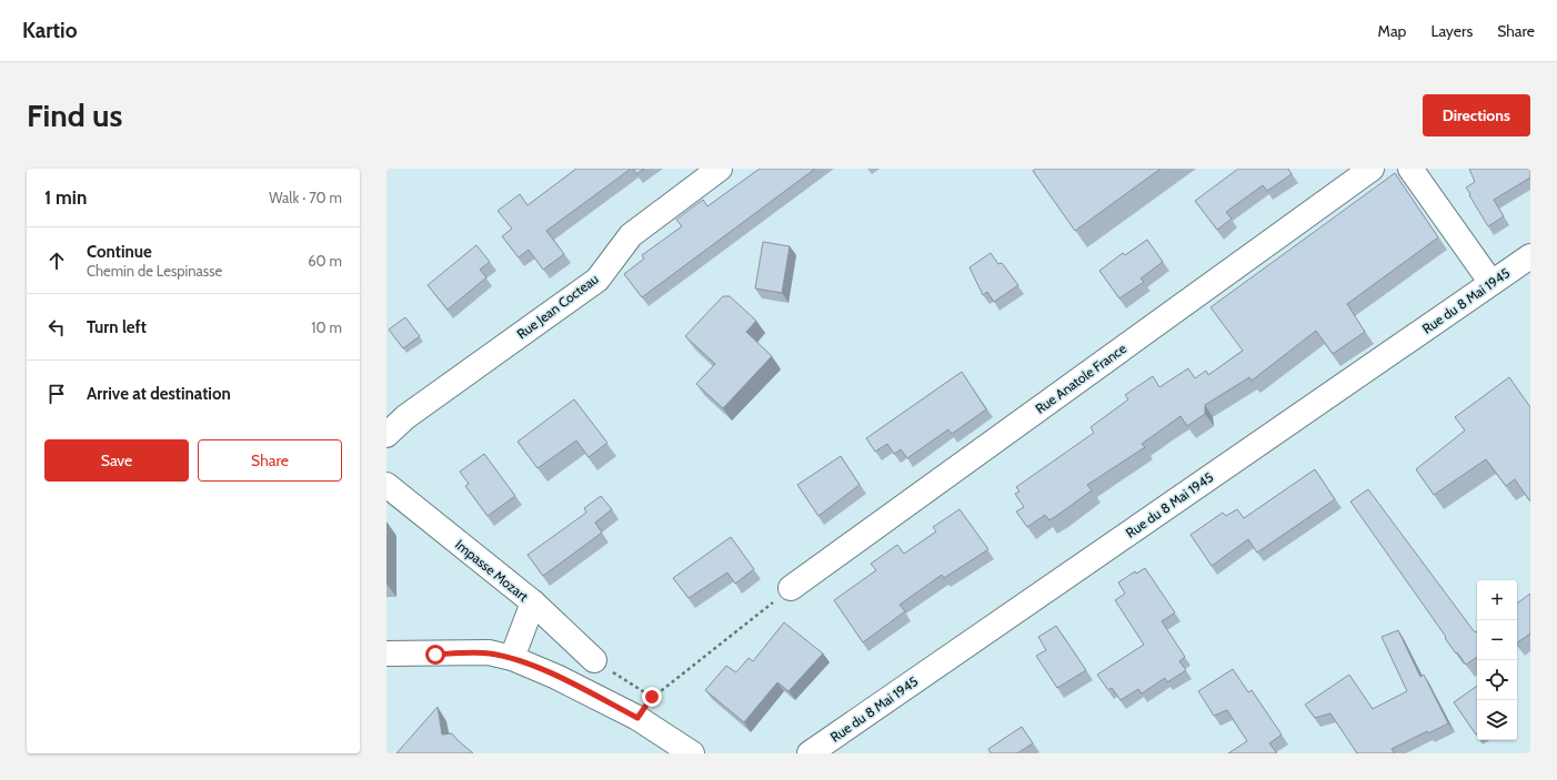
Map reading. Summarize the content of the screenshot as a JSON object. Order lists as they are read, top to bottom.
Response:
{
  "streets": {
    "street": [
      "Rue du 8 Mai 1945",
      "Rue Jean Cocteau",
      "Rue Anatole France",
      "Impasse Mozart"
    ]
  },
  "page": {
    "header": "Kartio",
    "nav": ["Map", "Layers", "Share"],
    "buttons": [
      "Directions",
      ["Save", "Share"]
    ],
    "title": "Find us",
    "heading": ["1 min", "Walk · 70 m"],
    "list": [
      ["Continue", "Chemin de Lespinasse", "60 m"],
      ["Turn left", "10 m"],
      "Arrive at destination"
    ],
    "map_buttons": ["+", "−"]
  }
}
